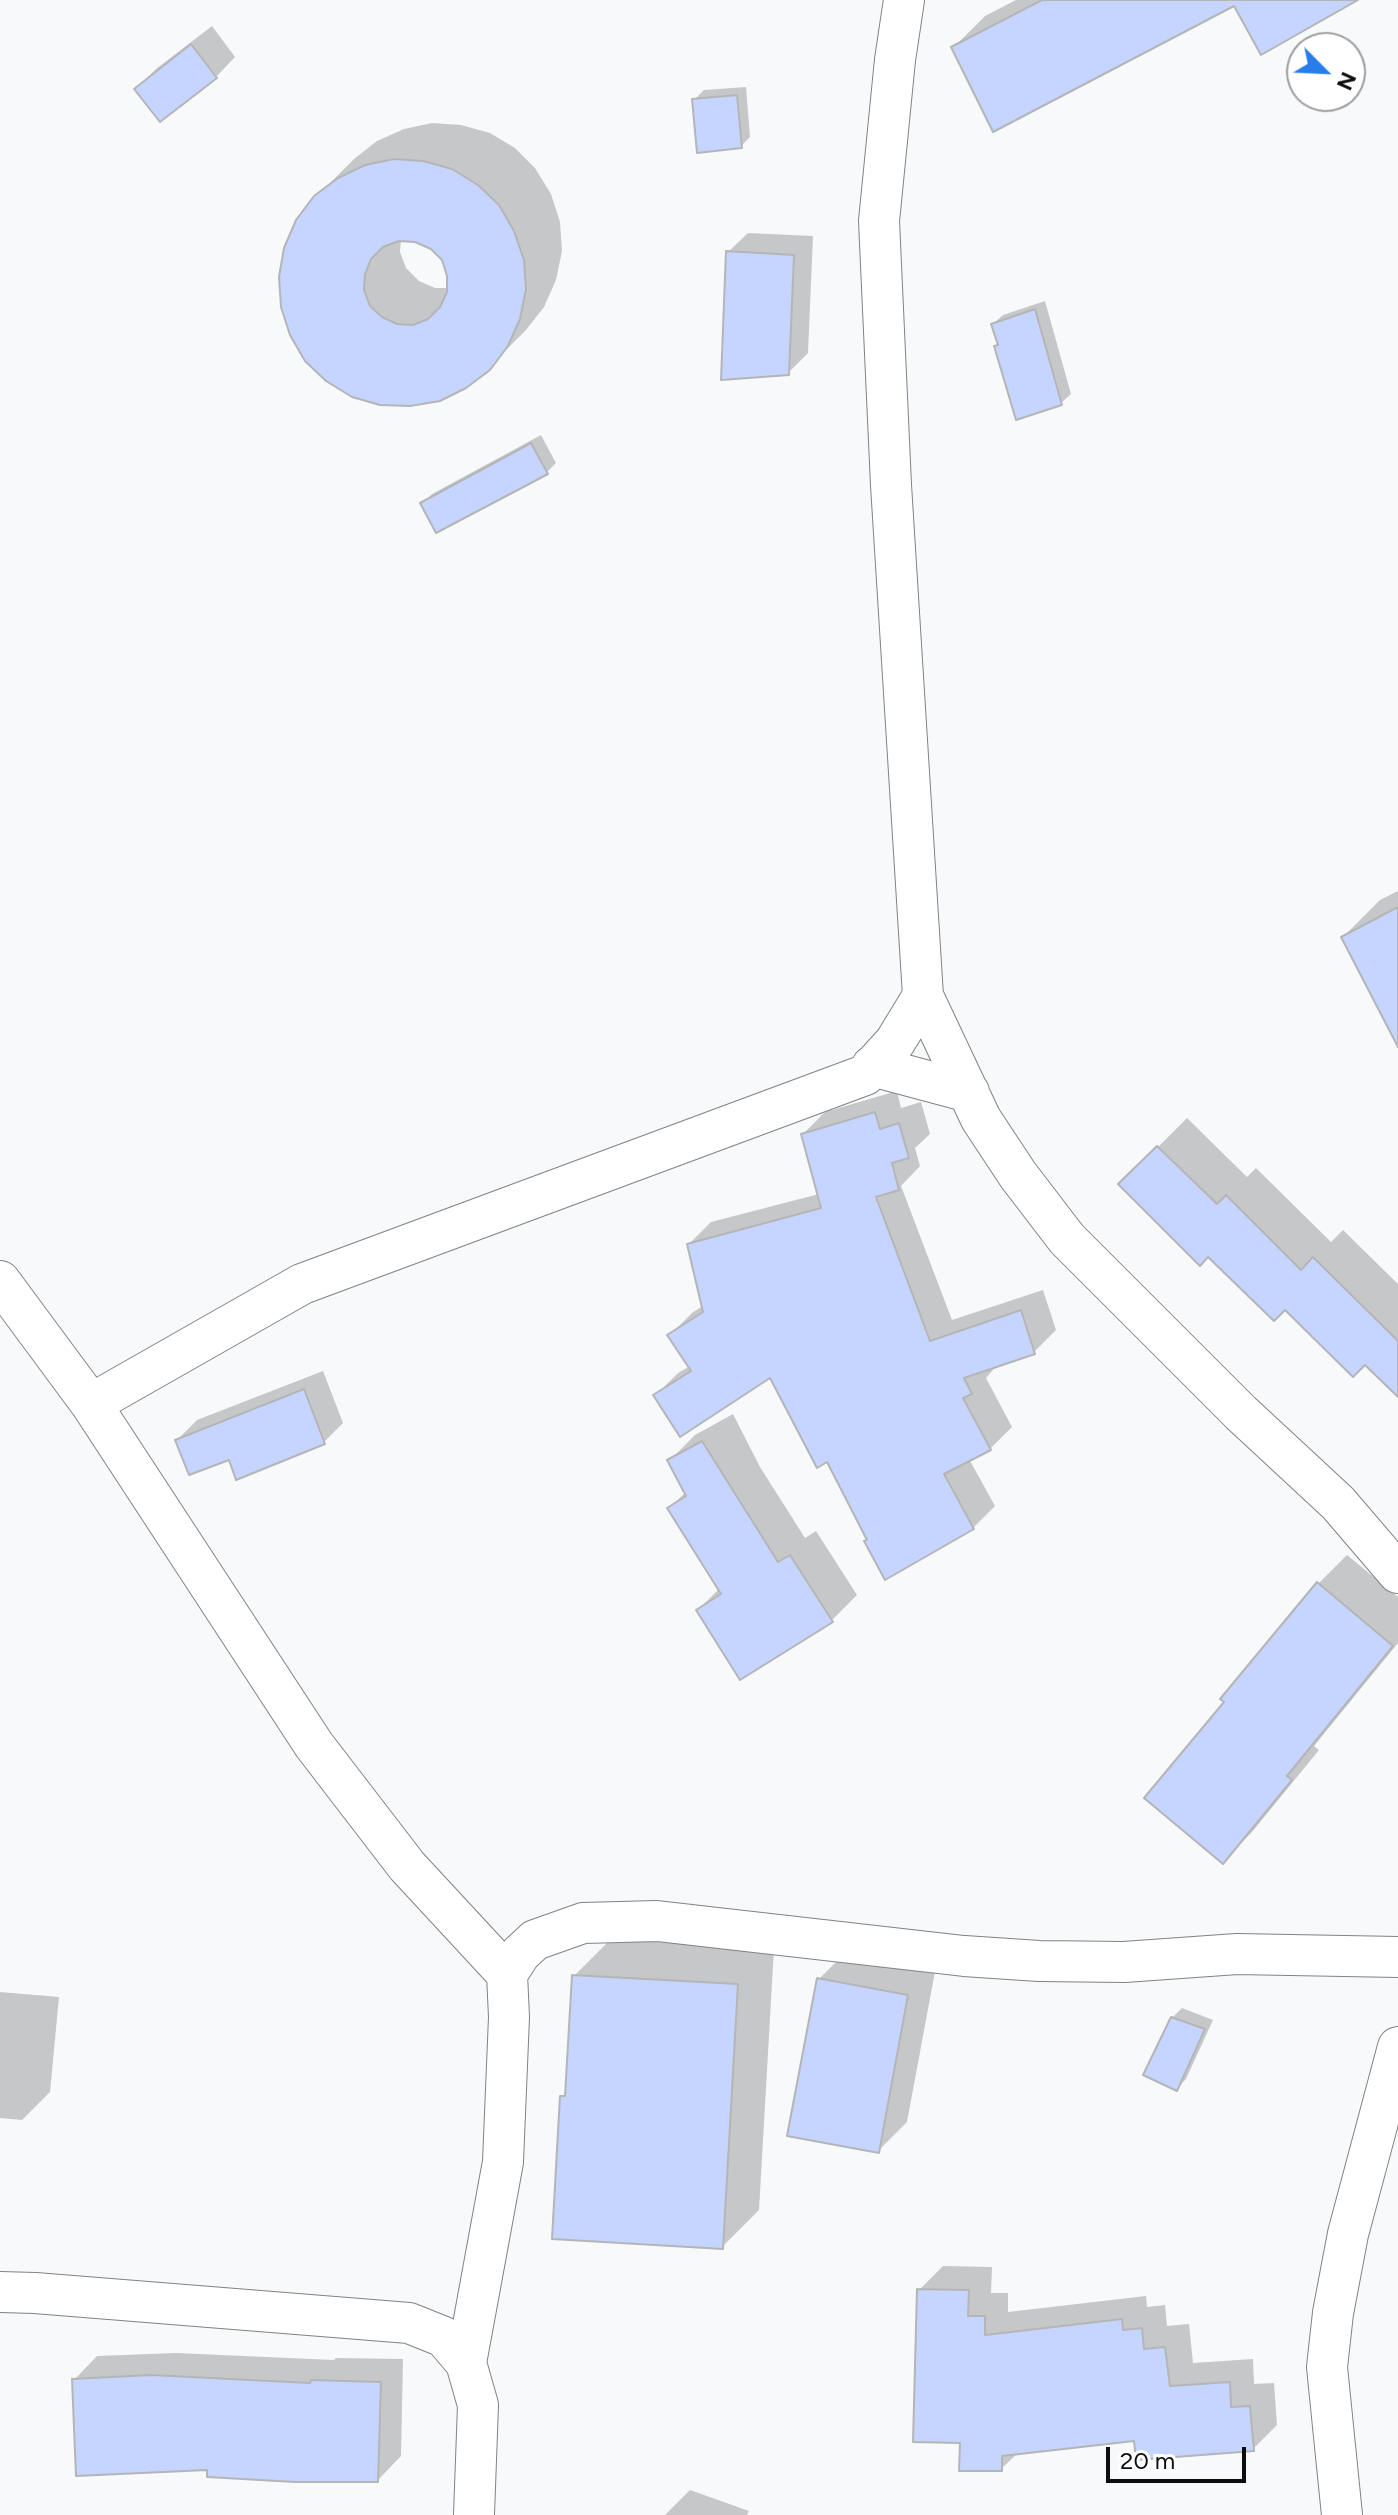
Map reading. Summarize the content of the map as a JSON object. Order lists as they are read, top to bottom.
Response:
{
  "scale_bar": "20 m",
  "north": "bottom right"
}
